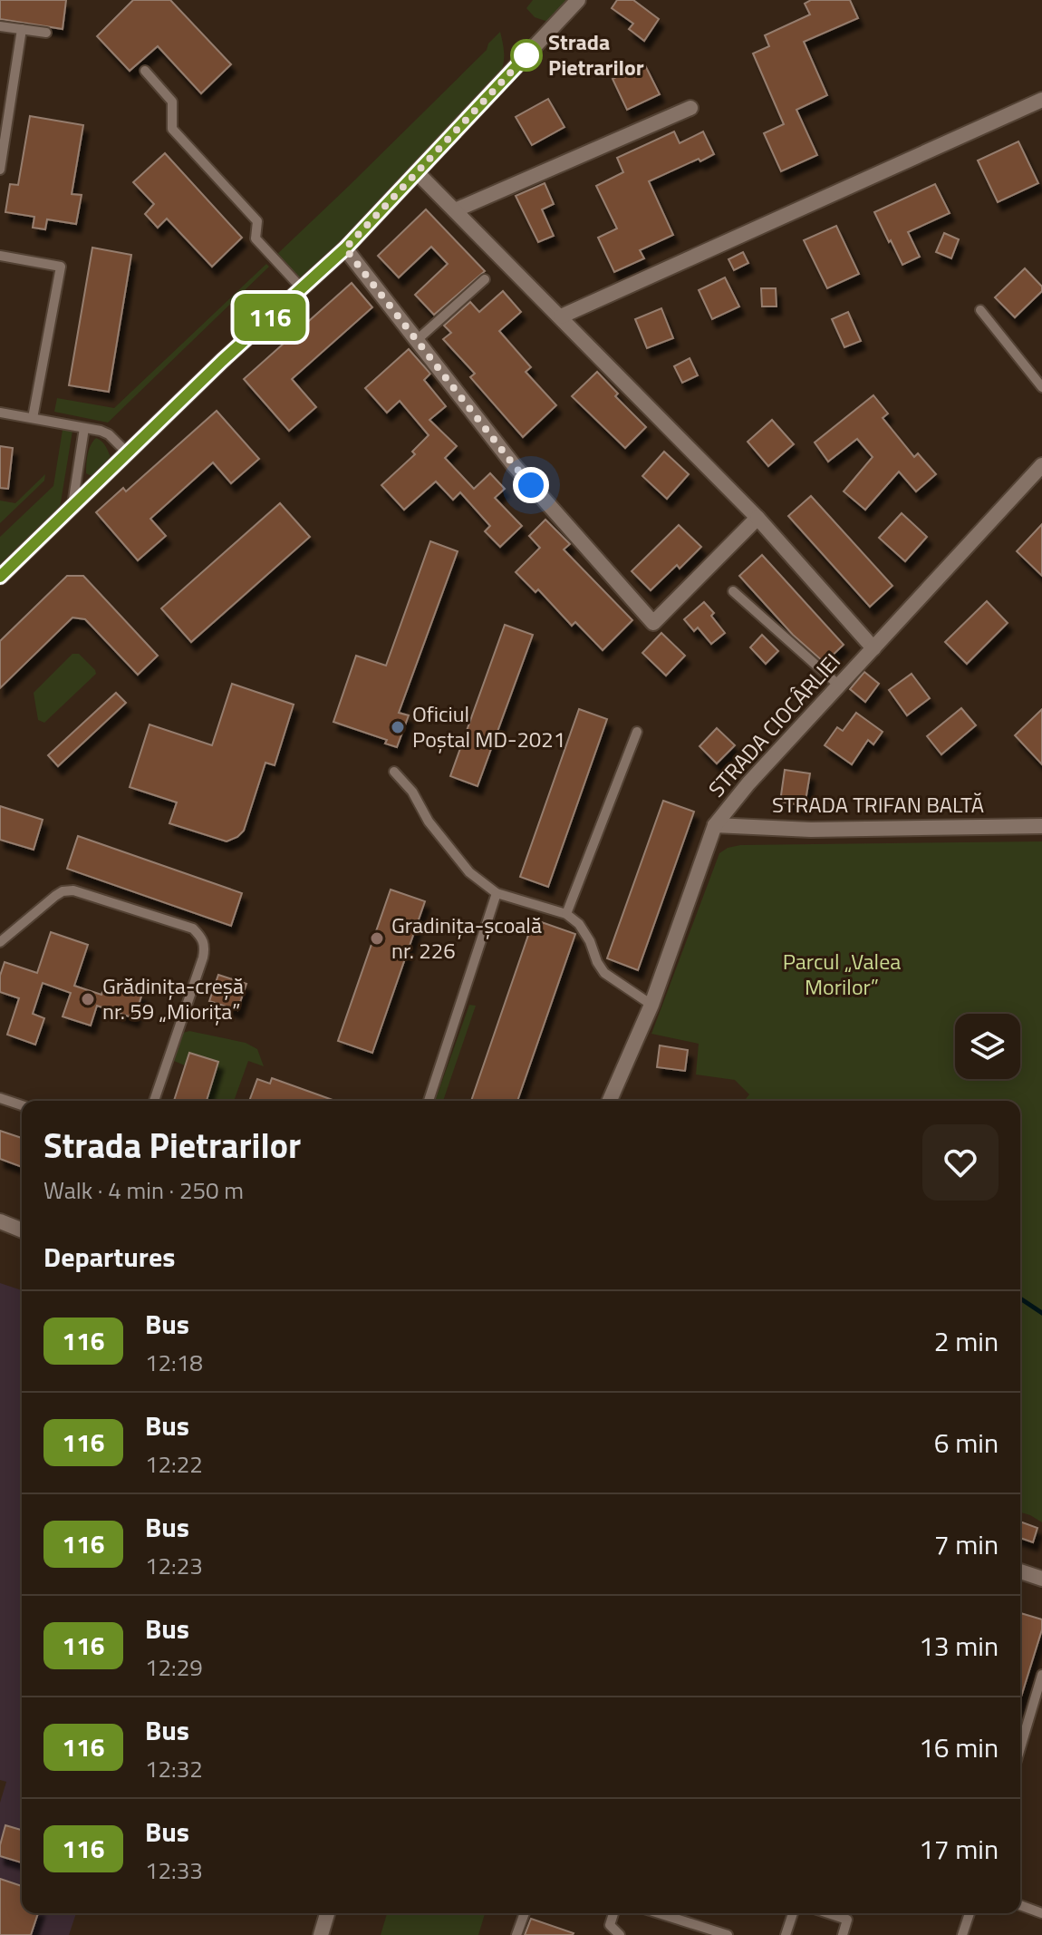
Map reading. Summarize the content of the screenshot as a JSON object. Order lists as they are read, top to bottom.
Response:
{
  "streets": {
    "street": ["STRADA CIOCÂRLIEI", "STRADA TRIFAN BALTĂ"]
  },
  "crossings": [
    ["STRADA CIOCÂRLIEI", "STRADA TRIFAN BALTĂ"]
  ],
  "parks": ["Parcul „Valea Morilor”"],
  "places": [
    "Strada Pietrarilor",
    "Oficiul Poștal MD-2021",
    "Gradinița-școală nr. 226",
    "Grădinița-creșă nr. 59 „Miorița”"
  ],
  "lines": ["bus line 116"],
  "page": {
    "on_map": "116",
    "heading": [
      ["Strada Pietrarilor", "Walk · 4 min · 250 m"],
      "Departures"
    ],
    "list": [
      {
        "mark": "116",
        "name": "Bus",
        "note": "12:18",
        "value": "2 min"
      },
      {
        "mark": "116",
        "name": "Bus",
        "note": "12:22",
        "value": "6 min"
      },
      {
        "mark": "116",
        "name": "Bus",
        "note": "12:23",
        "value": "7 min"
      },
      {
        "mark": "116",
        "name": "Bus",
        "note": "12:29",
        "value": "13 min"
      },
      {
        "mark": "116",
        "name": "Bus",
        "note": "12:32",
        "value": "16 min"
      },
      {
        "mark": "116",
        "name": "Bus",
        "note": "12:33",
        "value": "17 min"
      }
    ]
  }
}
